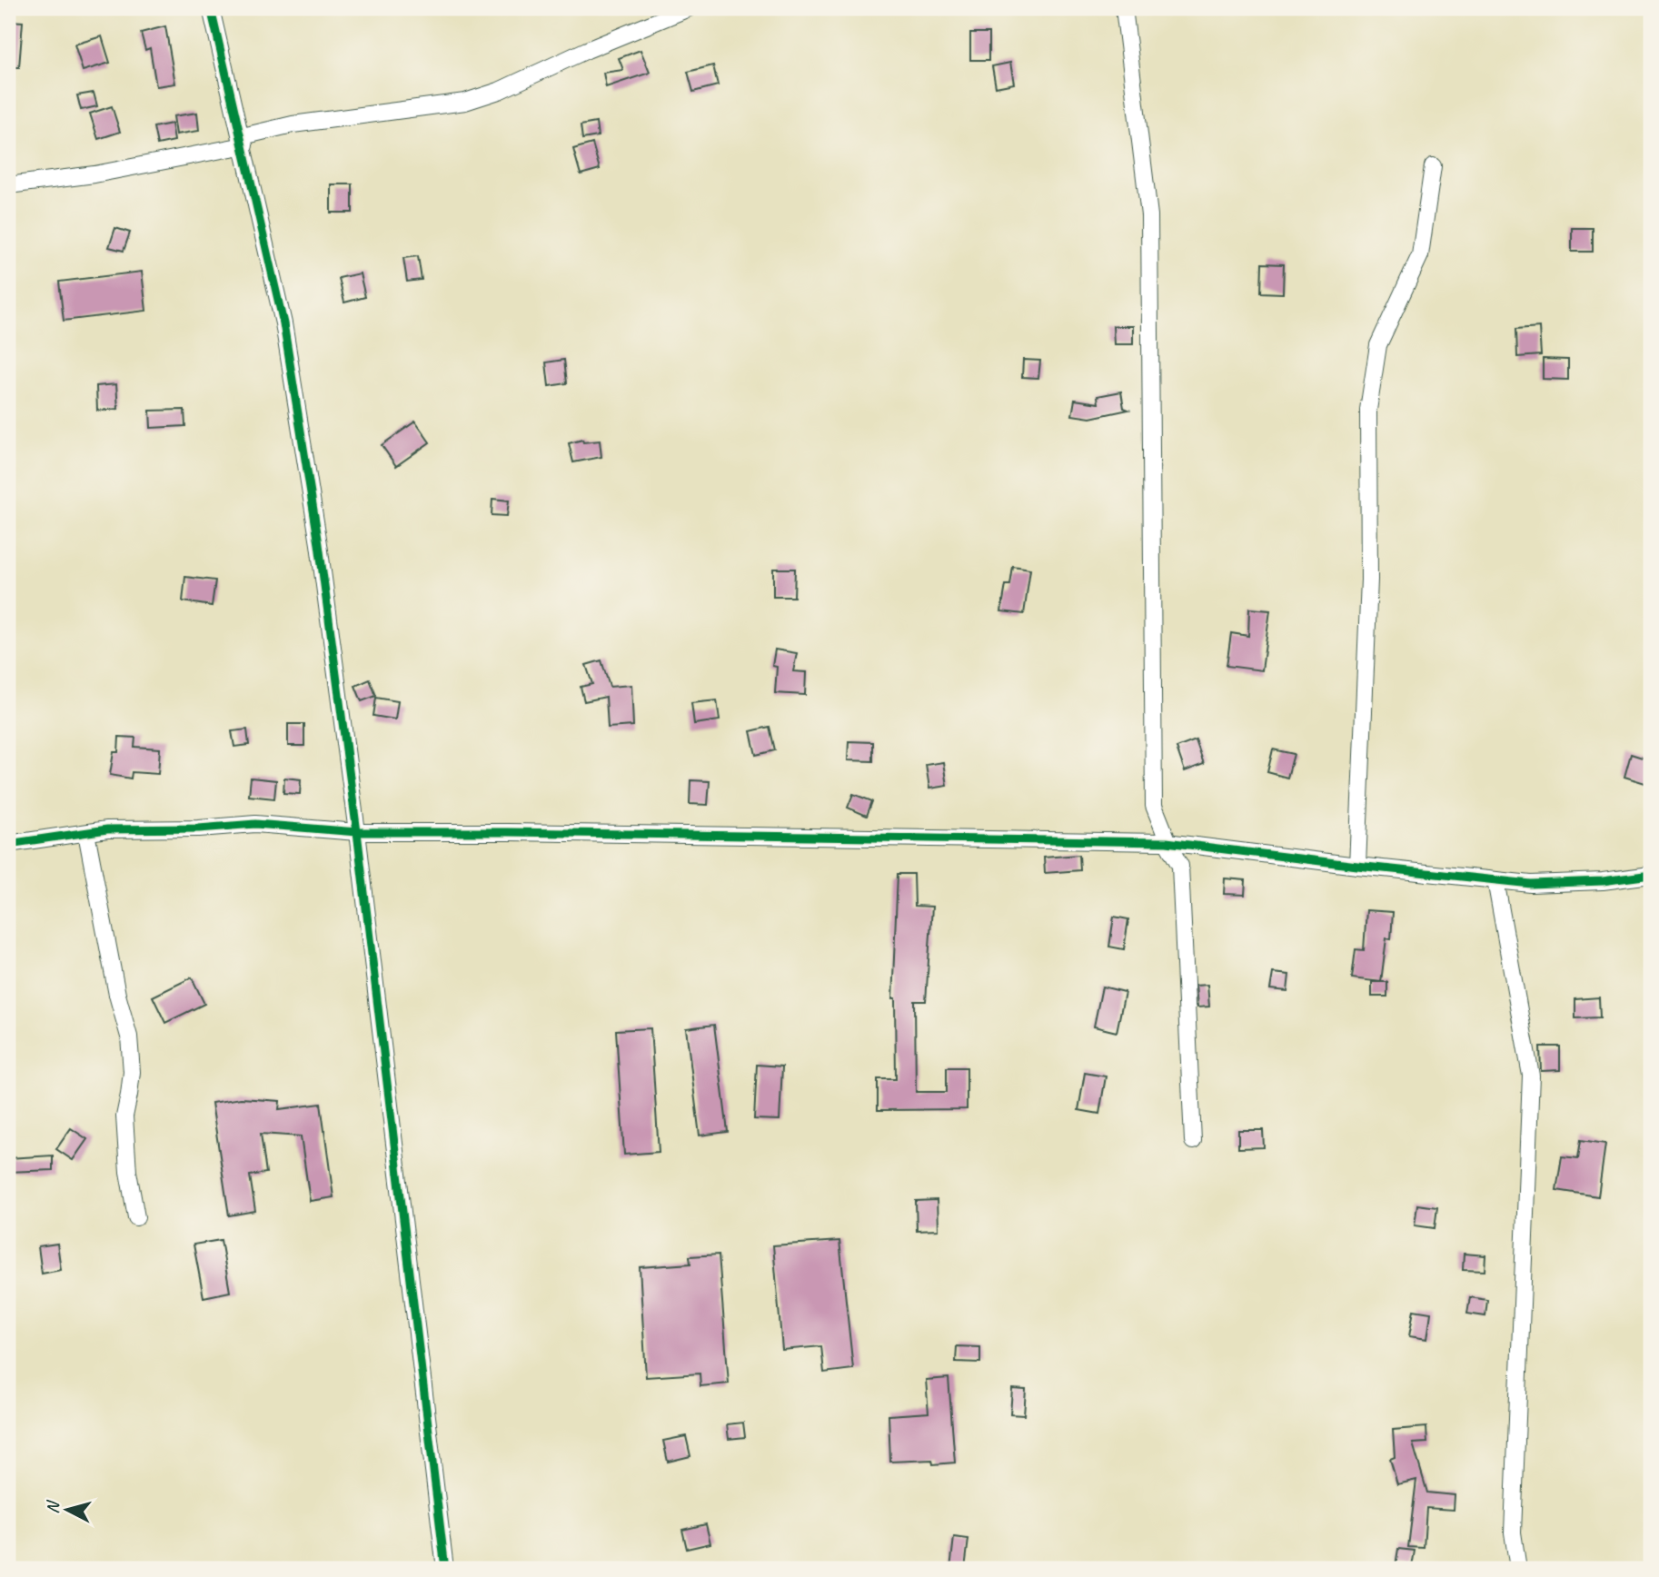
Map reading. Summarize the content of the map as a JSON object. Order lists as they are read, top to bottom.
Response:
{
  "north": "left"
}
